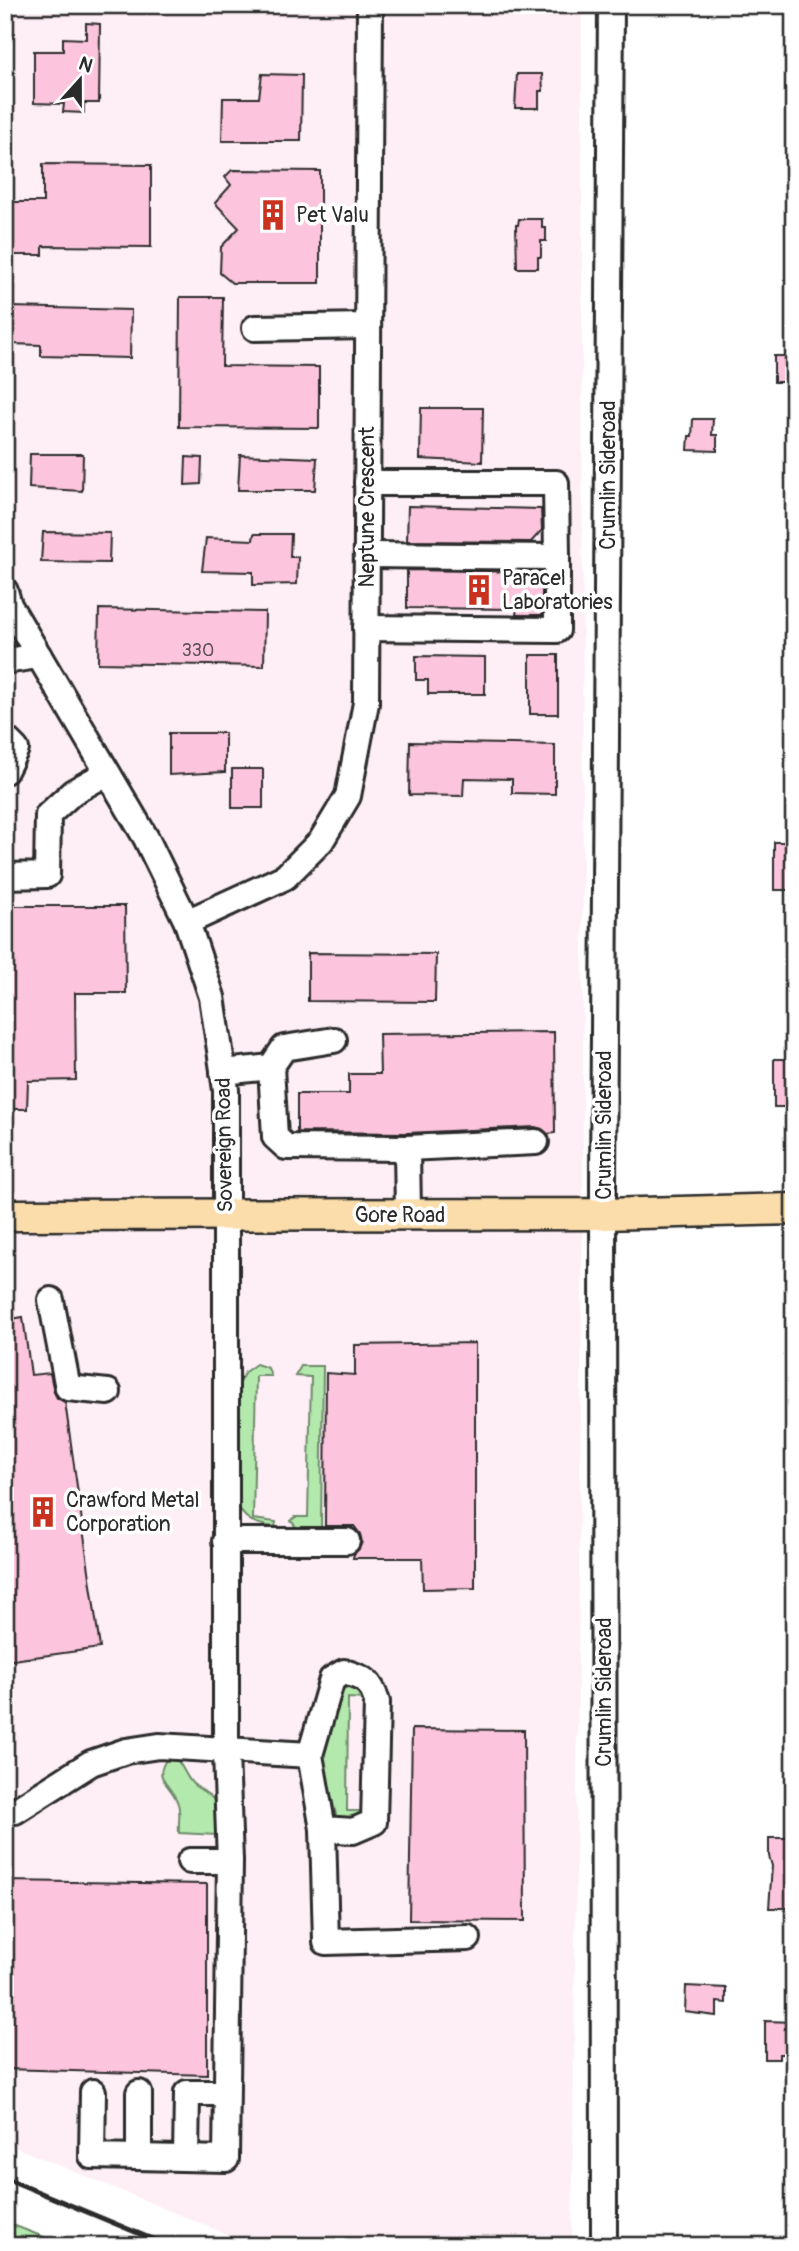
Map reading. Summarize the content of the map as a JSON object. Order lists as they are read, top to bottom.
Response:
{
  "streets": {
    "main road": ["Gore Road"],
    "street": ["Crumlin Sideroad", "Neptune Crescent", "Sovereign Road"]
  },
  "crossings": [
    ["Crumlin Sideroad", "Gore Road"],
    ["Neptune Crescent", "Sovereign Road"],
    ["Sovereign Road", "Gore Road"]
  ],
  "places": {
    "building": ["Pet Valu", "Paracel Laboratories", "Crawford Metal Corporation"]
  },
  "house_numbers": ["330"],
  "north": "top"
}
